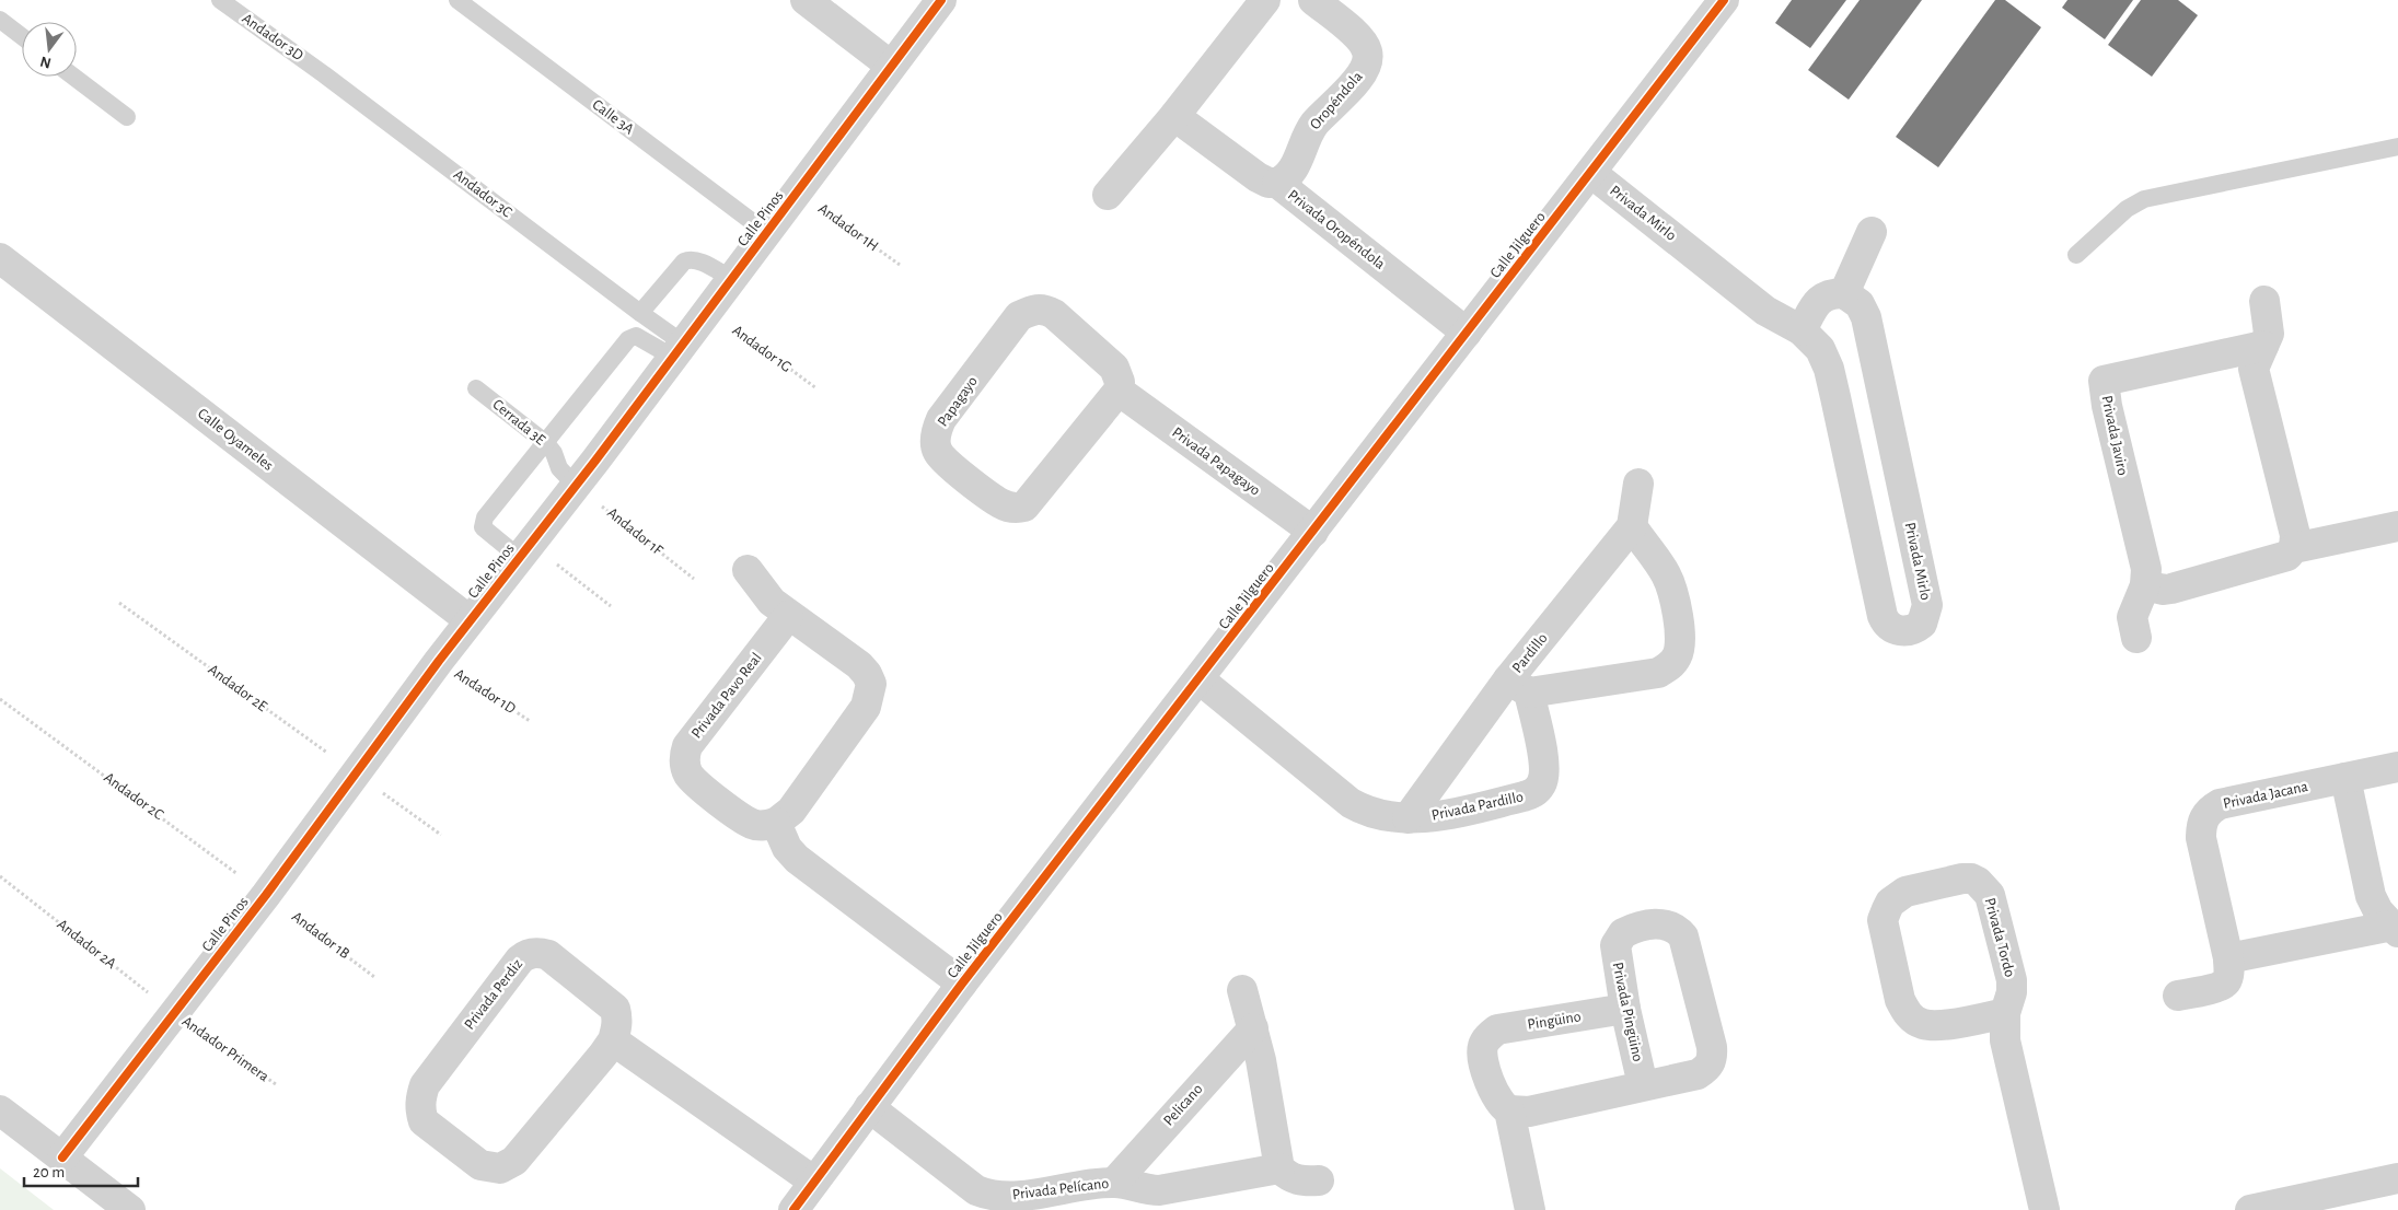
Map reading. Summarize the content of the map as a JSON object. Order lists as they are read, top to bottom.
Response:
{
  "streets": {
    "street": [
      "Oropéndola",
      "Privada Mirlo",
      "Calle Pinos",
      "Privada Oropéndola",
      "Calle Jilguero",
      "Papagayo",
      "Privada Javiro",
      "Calle Oyameles",
      "Privada Papagayo",
      "Pardillo",
      "Privada Pavo Real",
      "Privada Jacana",
      "Privada Pardillo",
      "Privada Tordo",
      "Privada Perdiz",
      "Privada Pingüino",
      "Pingüino",
      "Pelicano",
      "Privada Pelícano"
    ],
    "lane": [
      "Andador 3D",
      "Calle 3A",
      "Andador 3C",
      "Cerrada 3E"
    ],
    "path": [
      "Andador 1H",
      "Andador 1G",
      "Andador 1F",
      "Andador 2E",
      "Andador 1D",
      "Andador 2C",
      "Andador 1B",
      "Andador 2A",
      "Andador Primera"
    ]
  },
  "crossings": [
    ["Andador 3D", "Andador 3C"],
    ["Oropéndola", "Privada Oropéndola"],
    ["Calle 3A", "Calle Pinos"],
    ["Andador 3C", "Calle Pinos"],
    ["Privada Mirlo", "Calle Jilguero"],
    ["Calle Pinos", "Andador 1H"],
    ["Calle Pinos", "Andador 1G"],
    ["Calle Pinos", "Cerrada 3E"],
    ["Calle Pinos", "Calle Oyameles"],
    ["Calle Pinos", "Andador 1F"],
    ["Calle Pinos", "Andador 2E"],
    ["Calle Pinos", "Andador 1D"],
    ["Calle Pinos", "Andador 2C"],
    ["Calle Pinos", "Andador 1B"],
    ["Calle Pinos", "Andador 2A"],
    ["Calle Pinos", "Andador Primera"],
    ["Privada Oropéndola", "Calle Jilguero"],
    ["Calle Jilguero", "Privada Papagayo"],
    ["Calle Jilguero", "Privada Pardillo"],
    ["Calle Jilguero", "Privada Pelícano"],
    ["Papagayo", "Privada Papagayo"],
    ["Cerrada 3E", "Andador 1F"],
    ["Pardillo", "Privada Pardillo"],
    ["Andador 2C", "Andador 1B"],
    ["Andador 2A", "Andador Primera"],
    ["Privada Pingüino", "Pingüino"],
    ["Pelicano", "Privada Pelícano"]
  ],
  "scale_bar": "20 m",
  "north": "bottom"
}
